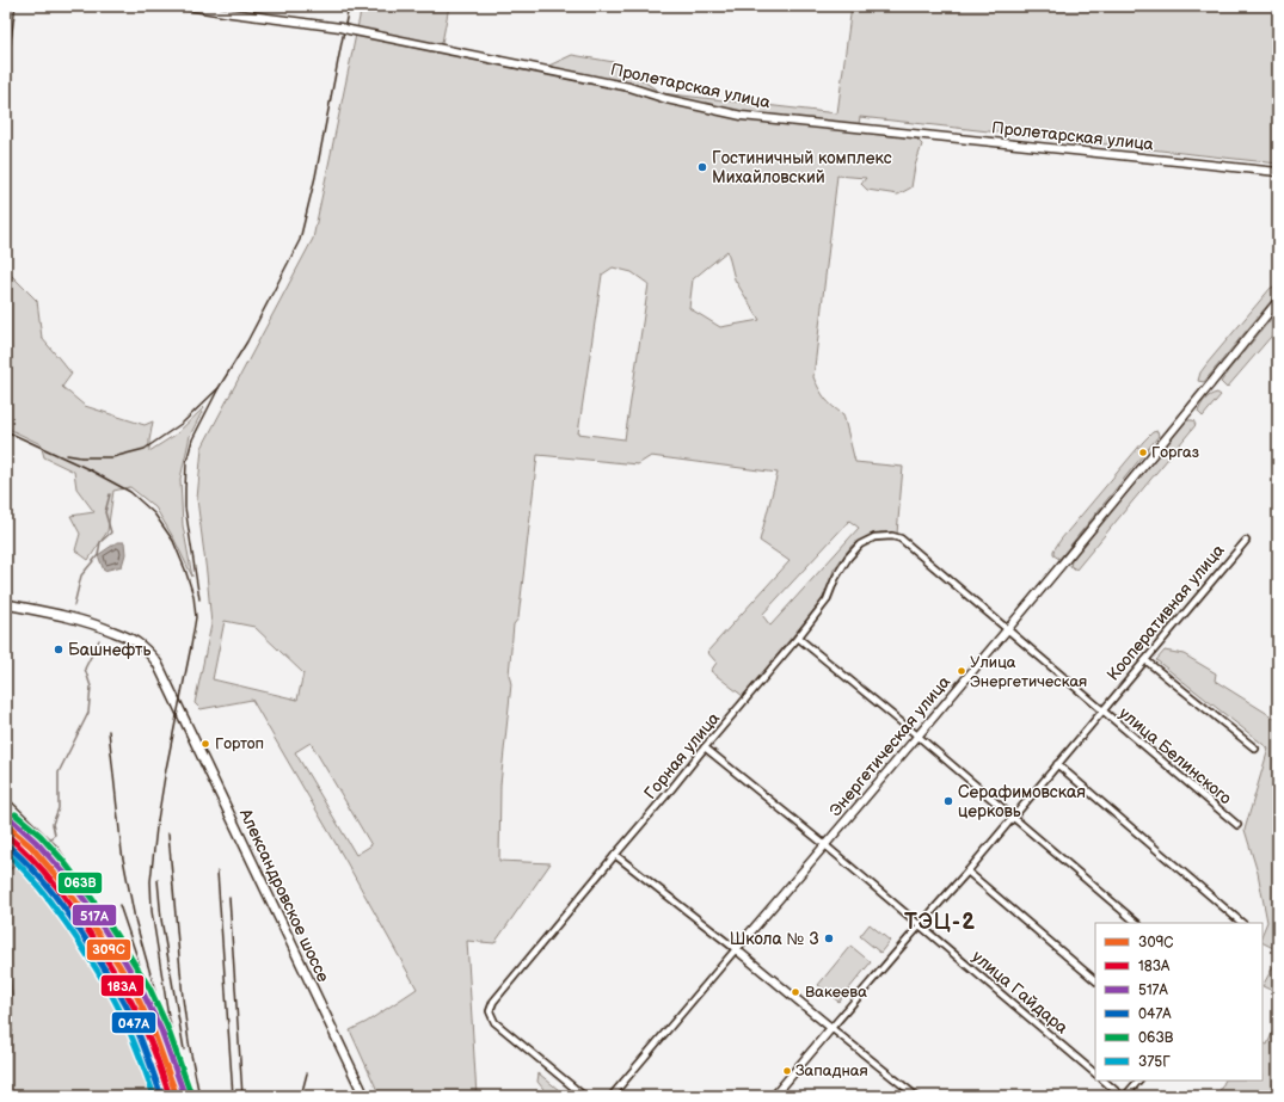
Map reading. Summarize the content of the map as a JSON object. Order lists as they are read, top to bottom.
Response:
{
  "streets": {
    "main road": ["Александровское шоссе"],
    "street": [
      "Пролетарская улица",
      "Кооперативная улица",
      "Энергетическая улица",
      "Горная улица",
      "улица Белинского",
      "улица Гайдара"
    ]
  },
  "crossings": [
    ["Кооперативная улица", "улица Белинского"],
    ["Кооперативная улица", "улица Гайдара"],
    ["Энергетическая улица", "улица Белинского"],
    ["Энергетическая улица", "улица Гайдара"],
    ["Горная улица", "улица Белинского"],
    ["Горная улица", "улица Гайдара"]
  ],
  "districts": ["ТЭЦ-2"],
  "places": [
    "Гостиничный комплекс Михайловский",
    "Горгаз",
    "Башнефть",
    "Улица Энергетическая",
    "Гортоп",
    "Серафимовская церковь",
    "Школа № 3",
    "Вакеева",
    "Западная"
  ],
  "lines": [
    "transit line 063В",
    "transit line 517А",
    "transit line 309С",
    "transit line 183А",
    "transit line 047А",
    "transit line 375Г"
  ],
  "legend": [
    "309С",
    "183А",
    "517А",
    "047А",
    "063В",
    "375Г"
  ]
}
